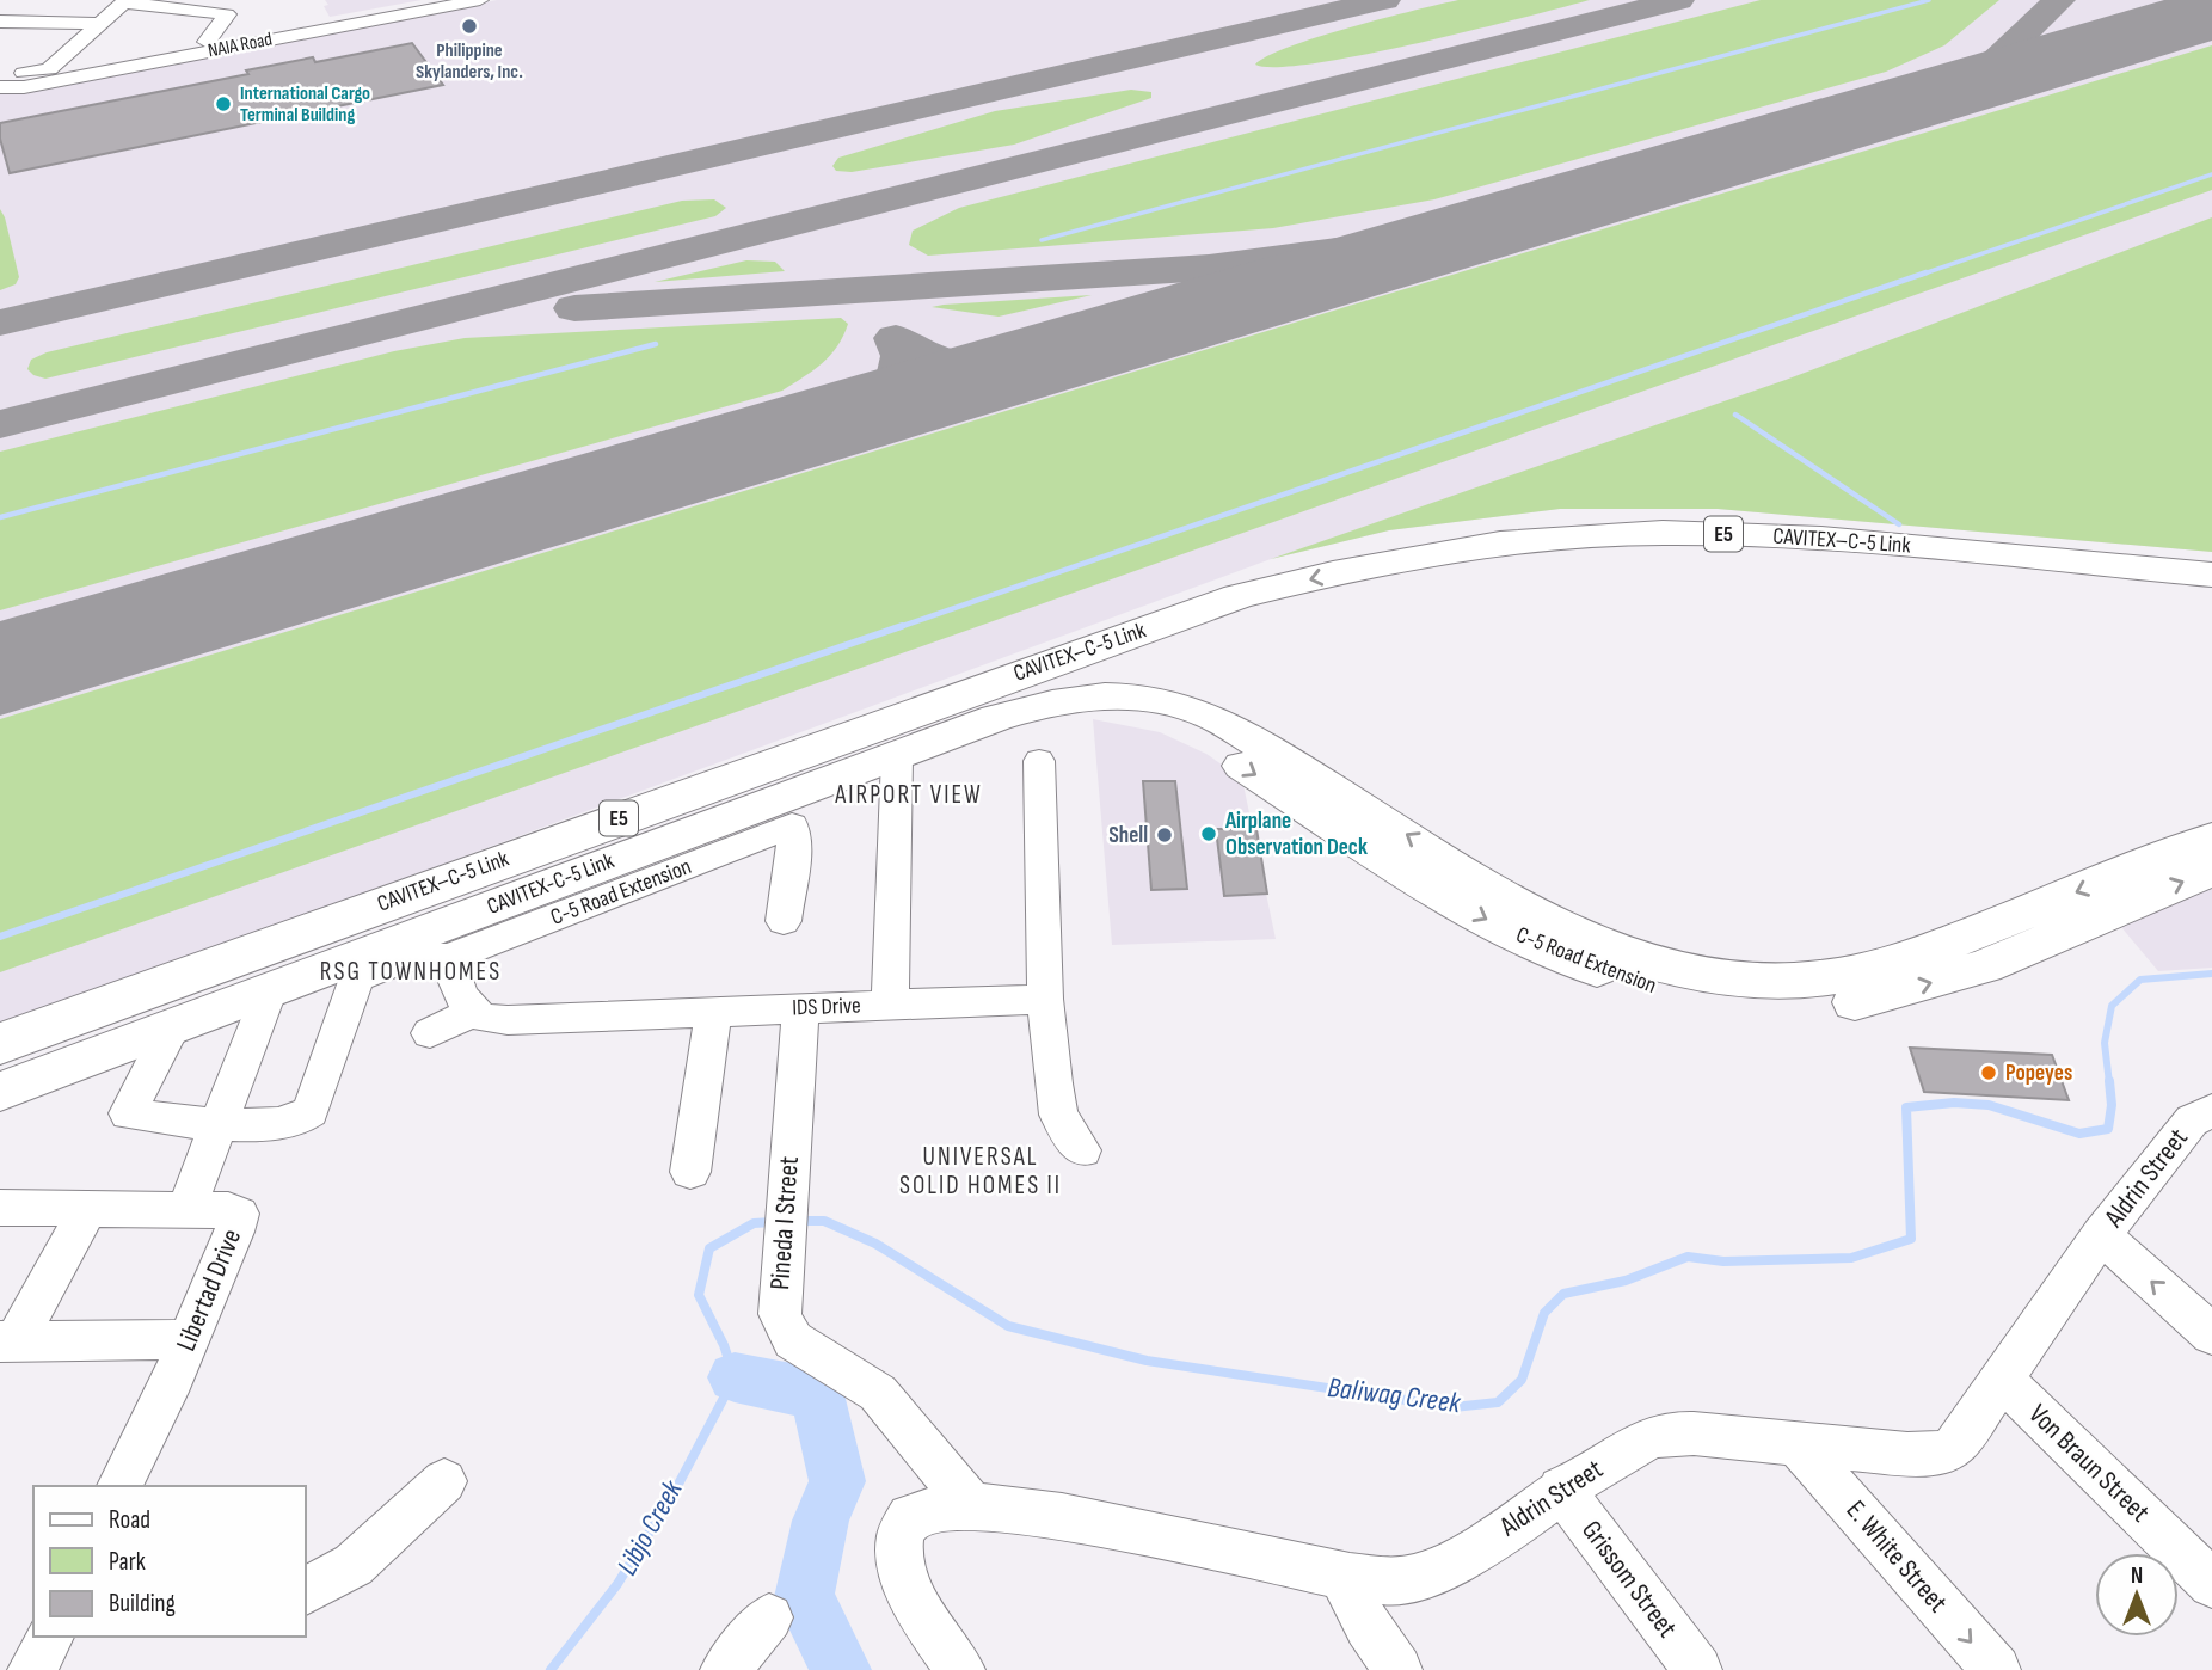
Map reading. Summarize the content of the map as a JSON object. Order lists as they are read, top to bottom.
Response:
{
  "streets": {
    "highway": ["E5", "CAVITEX–C-5 Link"],
    "main road": ["CAVITEX-C-5 Link", "C-5 Road Extension"],
    "street": [
      "NAIA Road",
      "IDS Drive",
      "Aldrin Street",
      "Pineda I Street",
      "Libertad Drive",
      "Von Braun Street",
      "E. White Street",
      "Grissom Street"
    ]
  },
  "crossings": [
    ["CAVITEX-C-5 Link", "C-5 Road Extension"],
    ["IDS Drive", "Pineda I Street"],
    ["Aldrin Street", "Pineda I Street"],
    ["Aldrin Street", "Von Braun Street"],
    ["Aldrin Street", "E. White Street"],
    ["Aldrin Street", "Grissom Street"]
  ],
  "one_way": ["E. White Street"],
  "districts": ["AIRPORT VIEW", "RSG TOWNHOMES", "UNIVERSAL SOLID HOMES II"],
  "water": ["Baliwag Creek", "Libjo Creek"],
  "places": [
    "Philippine Skylanders, Inc.",
    "International Cargo Terminal Building",
    "Airplane Observation Deck",
    "Shell",
    "Popeyes"
  ],
  "legend": ["Road", "Park", "Building"],
  "north": "top"
}
